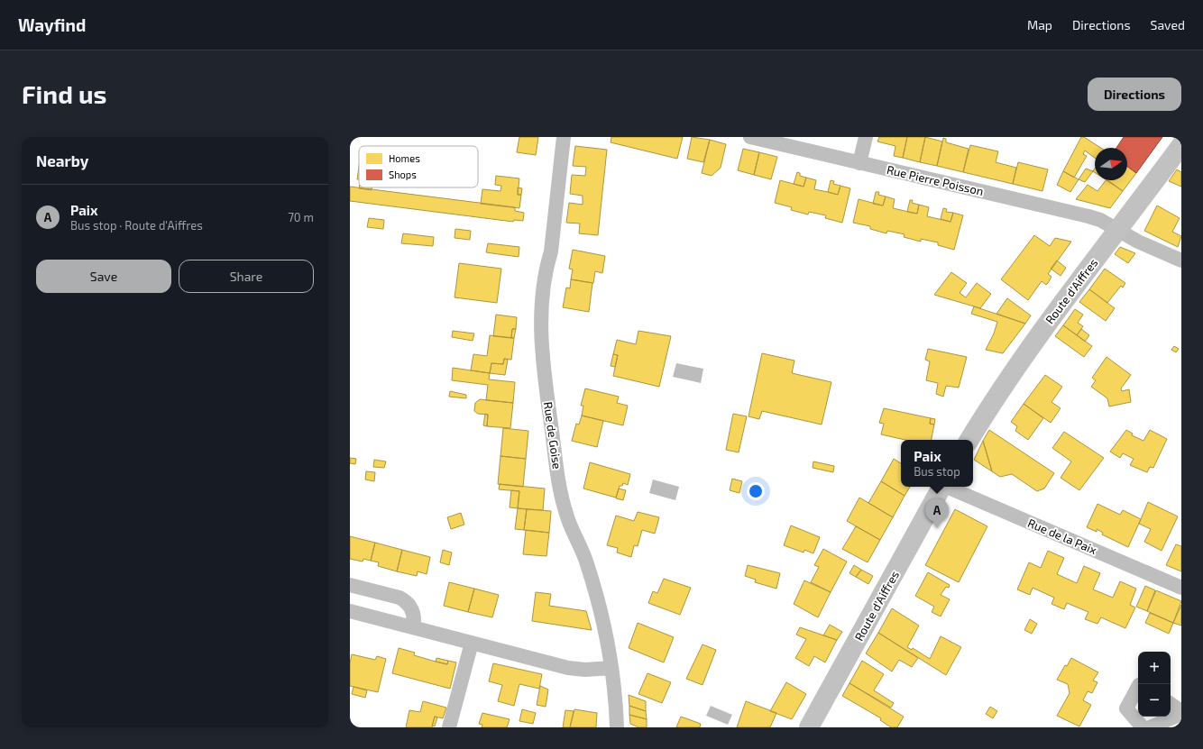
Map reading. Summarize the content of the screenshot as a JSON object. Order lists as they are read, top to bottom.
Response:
{
  "streets": {
    "main road": ["Route d'Aiffres"],
    "street": ["Rue Pierre Poisson", "Rue de Goise", "Rue de la Paix"]
  },
  "crossings": [
    ["Rue Pierre Poisson", "Route d'Aiffres"]
  ],
  "legend": ["Homes", "Shops"],
  "north": "right",
  "page": {
    "header": "Wayfind",
    "nav": ["Map", "Directions", "Saved"],
    "buttons": [
      "Directions",
      ["Save", "Share"]
    ],
    "title": "Find us",
    "heading": "Nearby",
    "list": [
      {
        "mark": "A",
        "name": "Paix",
        "note": "Bus stop · Route d'Aiffres",
        "value": "70 m"
      }
    ],
    "popup": ["Paix", "Bus stop"],
    "pins": "A",
    "map_buttons": ["+", "−"]
  }
}
